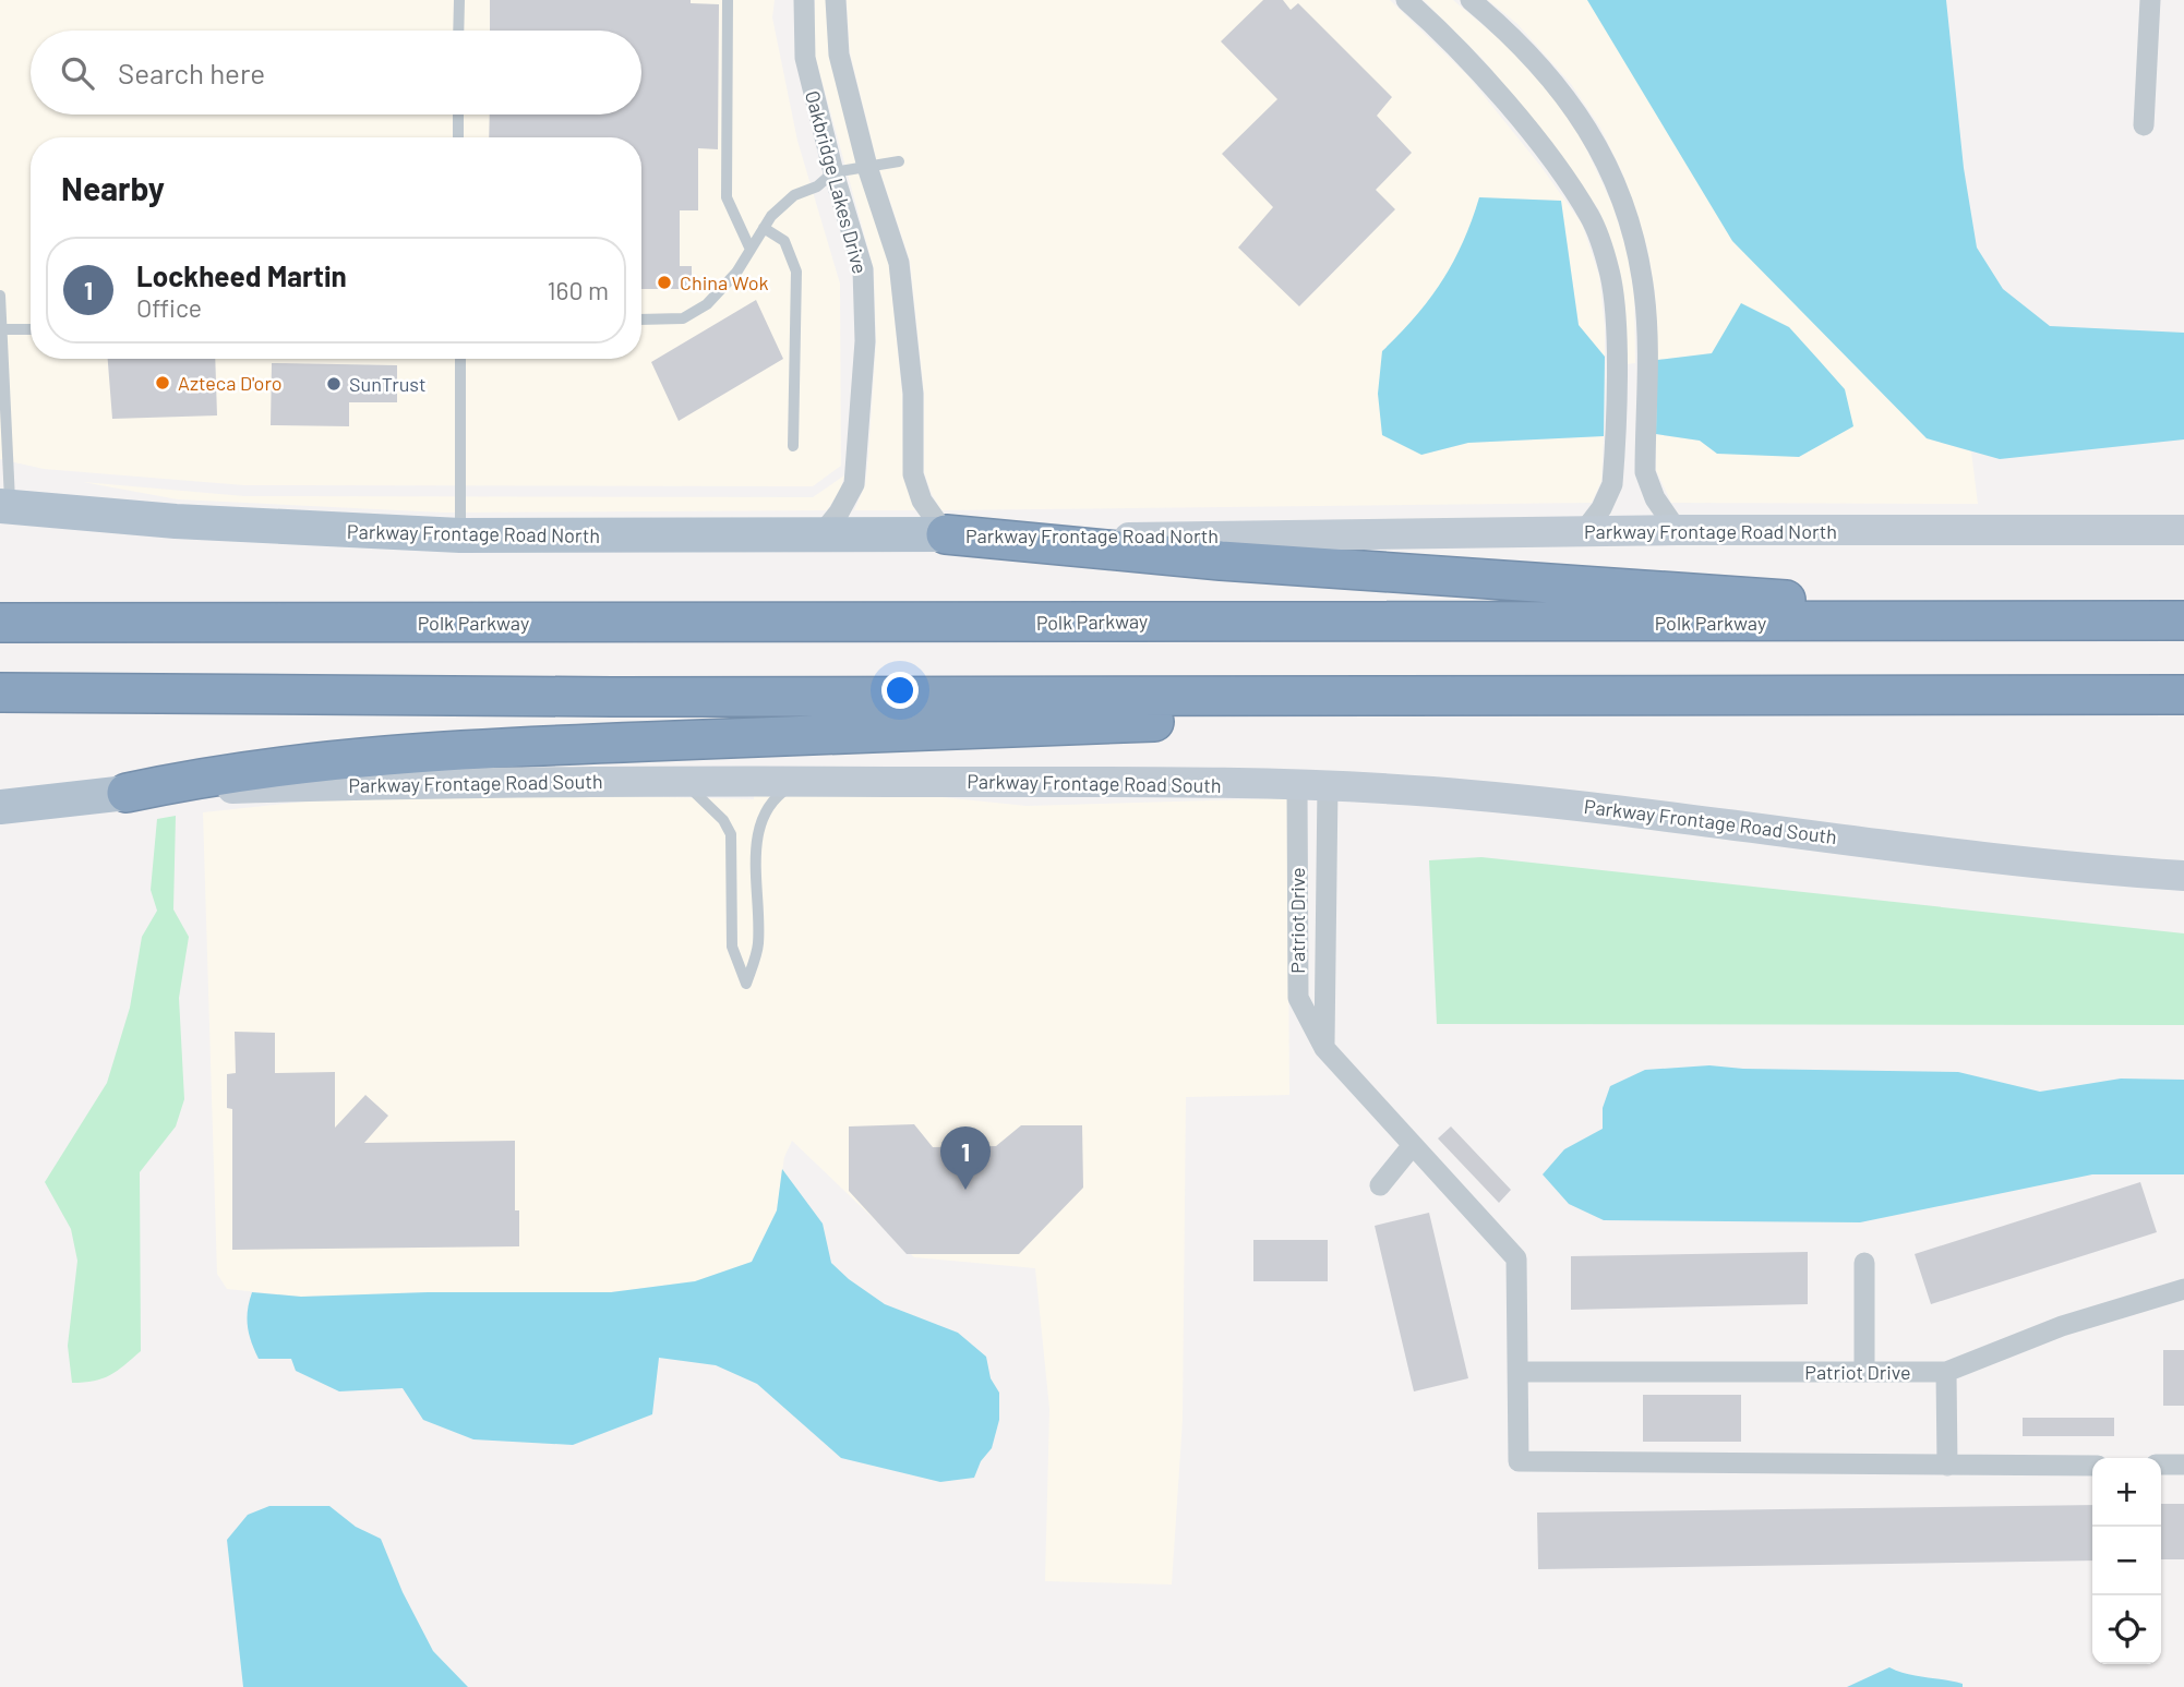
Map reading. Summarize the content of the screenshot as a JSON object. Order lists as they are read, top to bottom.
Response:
{
  "streets": {
    "highway": ["Polk Parkway"],
    "main road": ["Parkway Frontage Road North", "Parkway Frontage Road South"],
    "street": ["Oakbridge Lakes Drive", "Patriot Drive"]
  },
  "crossings": [
    ["Oakbridge Lakes Drive", "Parkway Frontage Road North"],
    ["Parkway Frontage Road South", "Patriot Drive"]
  ],
  "places": ["China Wok", "Azteca D'oro", "SunTrust"],
  "page": {
    "search": "Search here",
    "heading": "Nearby",
    "list": [
      {
        "mark": "1",
        "name": "Lockheed Martin",
        "note": "Office",
        "value": "160 m"
      }
    ],
    "pins": "1",
    "map_buttons": ["+", "−"]
  }
}
